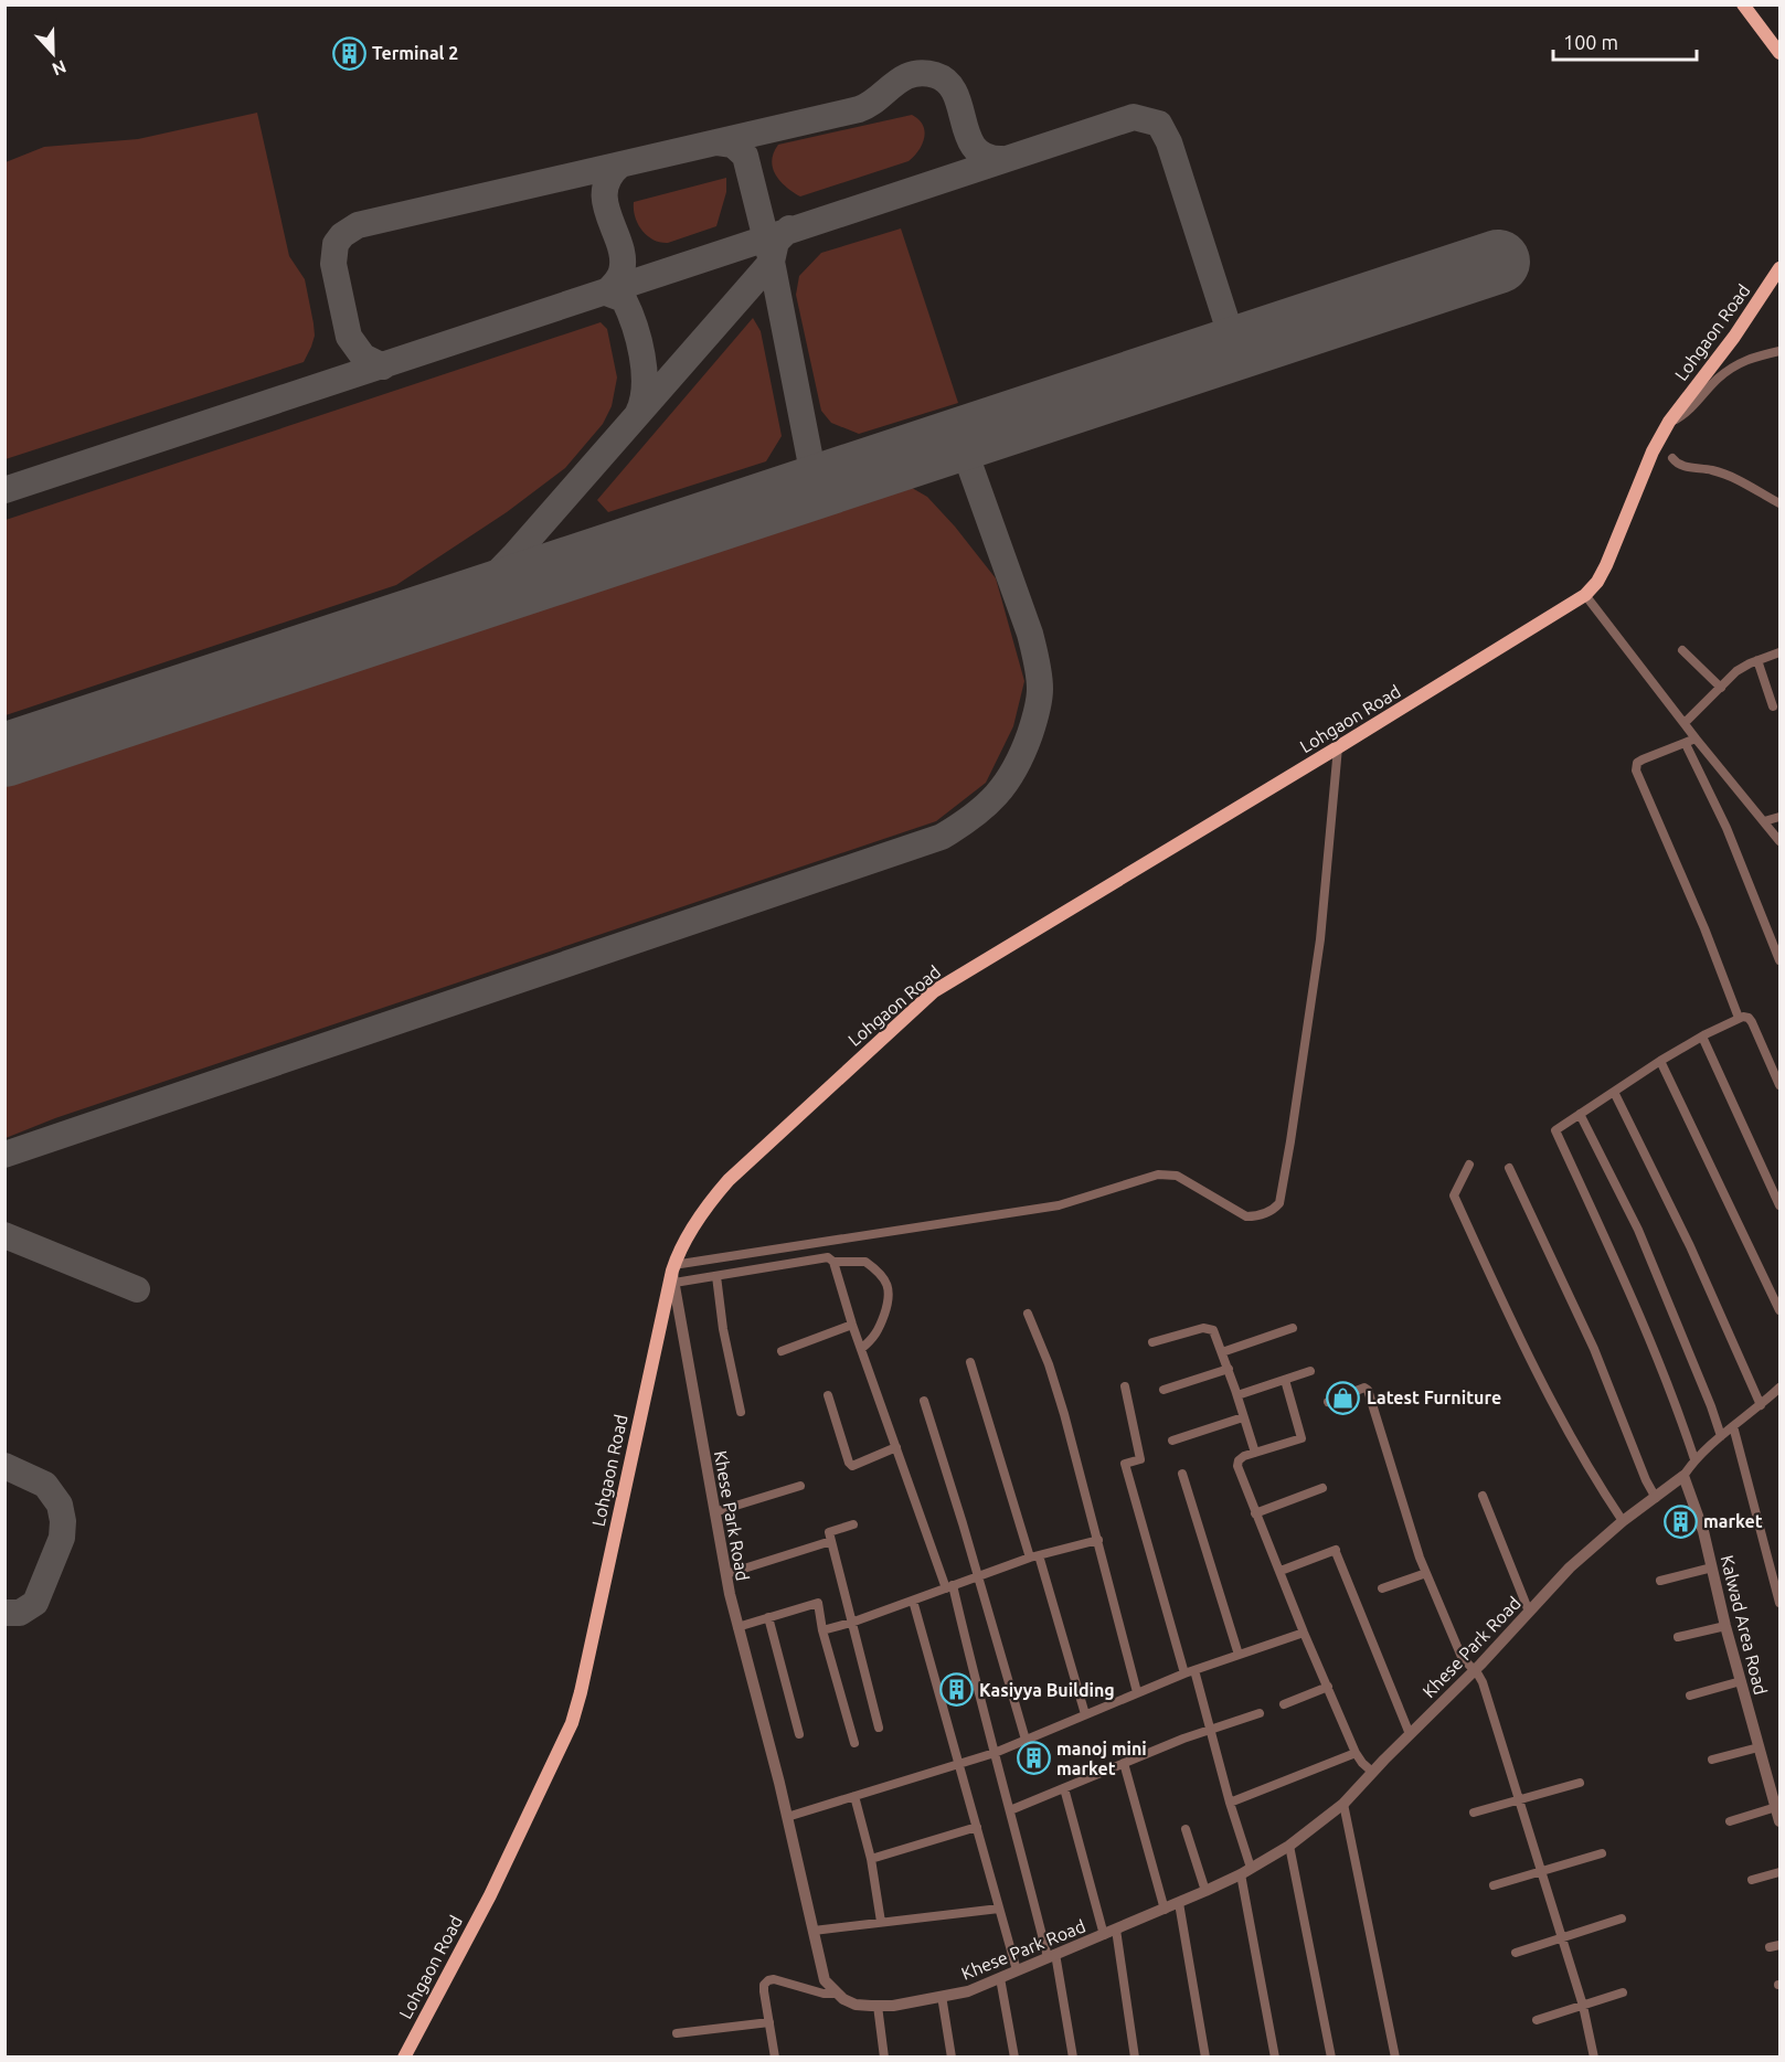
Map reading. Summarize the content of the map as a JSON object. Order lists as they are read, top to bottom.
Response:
{
  "streets": {
    "main road": ["Lohgaon Road"],
    "street": ["Khese Park Road", "Kalwad Area Road"]
  },
  "crossings": [
    ["Lohgaon Road", "Khese Park Road"],
    ["Khese Park Road", "Kalwad Area Road"]
  ],
  "places": {
    "building": [
      "Terminal 2",
      "market",
      "Kasiyya Building",
      "manoj mini market"
    ],
    "shop": ["Latest Furniture"]
  },
  "scale_bar": "100 m",
  "north": "bottom"
}
